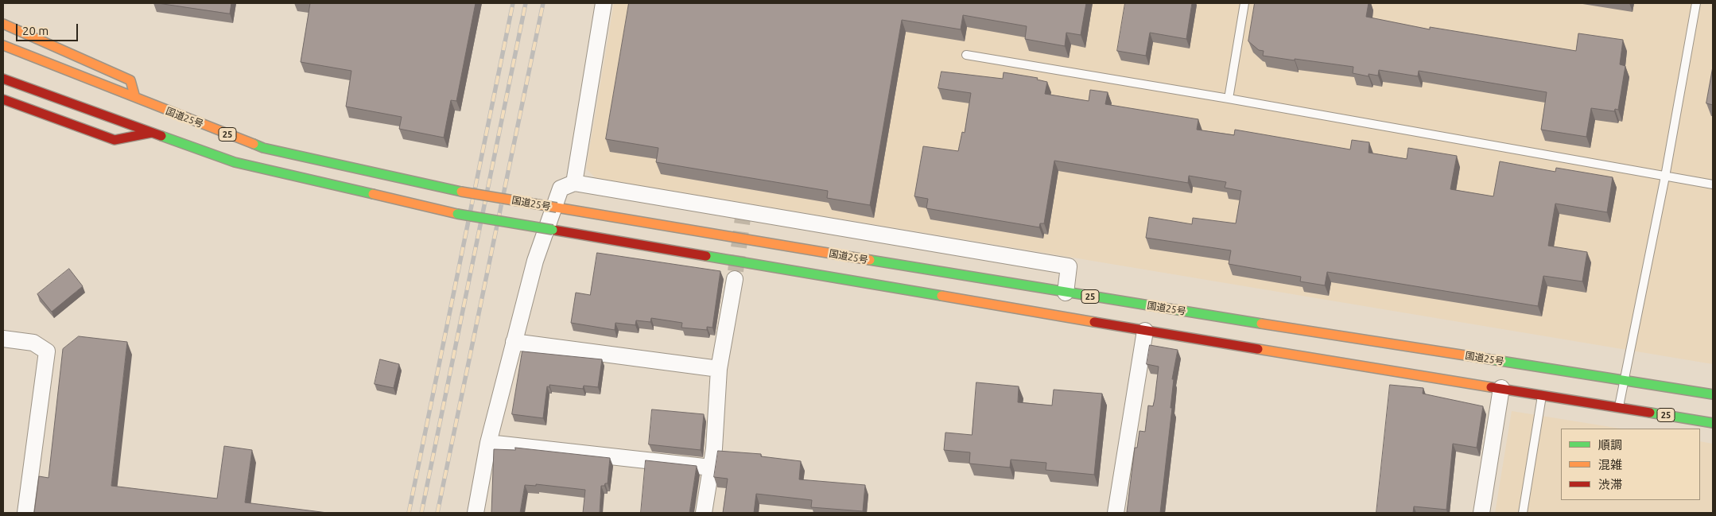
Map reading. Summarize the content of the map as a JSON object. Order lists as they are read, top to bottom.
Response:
{
  "streets": {
    "highway": ["国道25号", "25"]
  },
  "legend": ["順調", "混雑", "渋滞"],
  "scale_bar": "20 m"
}
